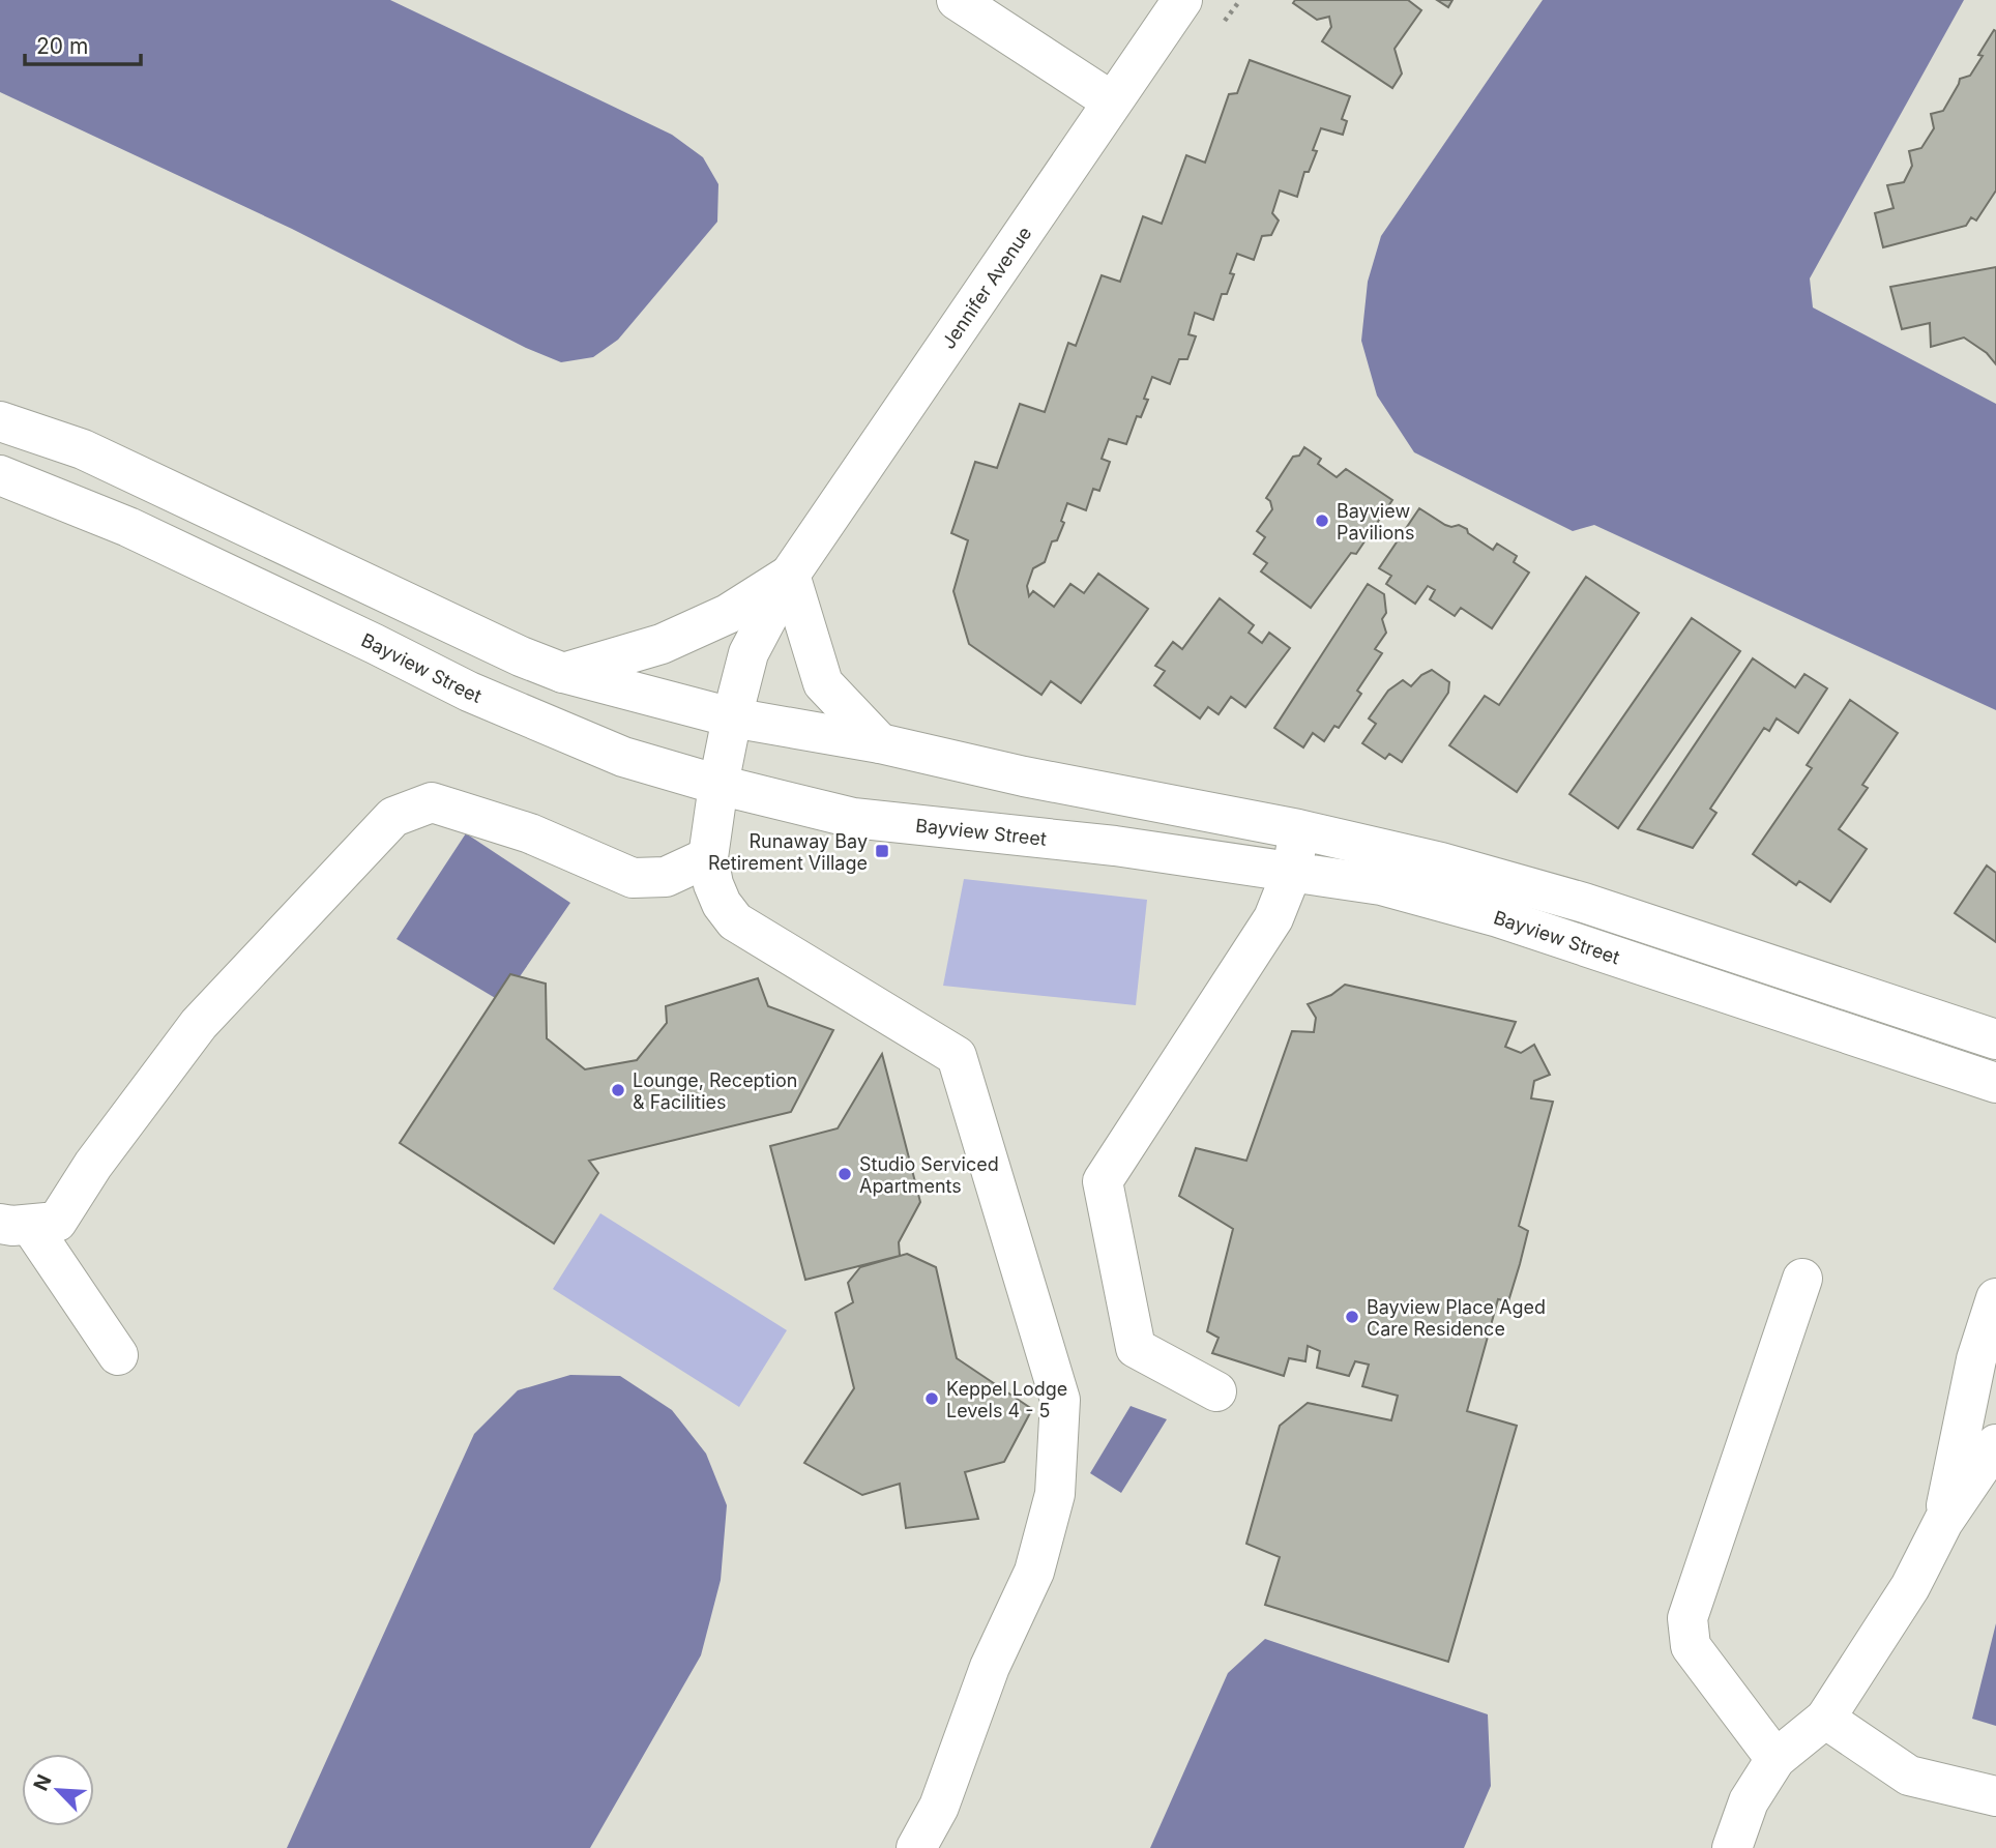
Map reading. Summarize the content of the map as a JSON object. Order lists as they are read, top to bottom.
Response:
{
  "streets": {
    "main road": ["Jennifer Avenue", "Bayview Street"]
  },
  "crossings": [
    ["Jennifer Avenue", "Bayview Street"]
  ],
  "places": {
    "other": [
      "Bayview Pavilions",
      "Lounge, Reception & Facilities",
      "Studio Serviced Apartments",
      "Bayview Place Aged Care Residence",
      "Keppel Lodge Levels 4 - 5"
    ],
    "transit": ["Runaway Bay Retirement Village"]
  },
  "scale_bar": "20 m",
  "north": "top left"
}
